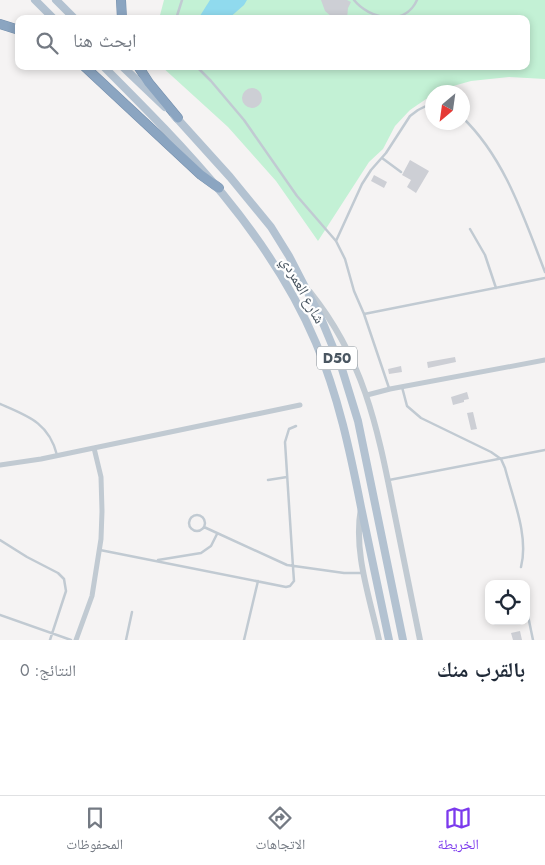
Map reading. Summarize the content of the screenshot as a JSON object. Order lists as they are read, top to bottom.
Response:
{
  "streets": {
    "main road": ["شارع العمردي", "D50"]
  },
  "north": "bottom left",
  "page": {
    "search": "ابحث هنا",
    "heading": ["بالقرب منك", "النتائج: 0"],
    "nav": ["الخريطة", "الاتجاهات", "المحفوظات"]
  }
}
